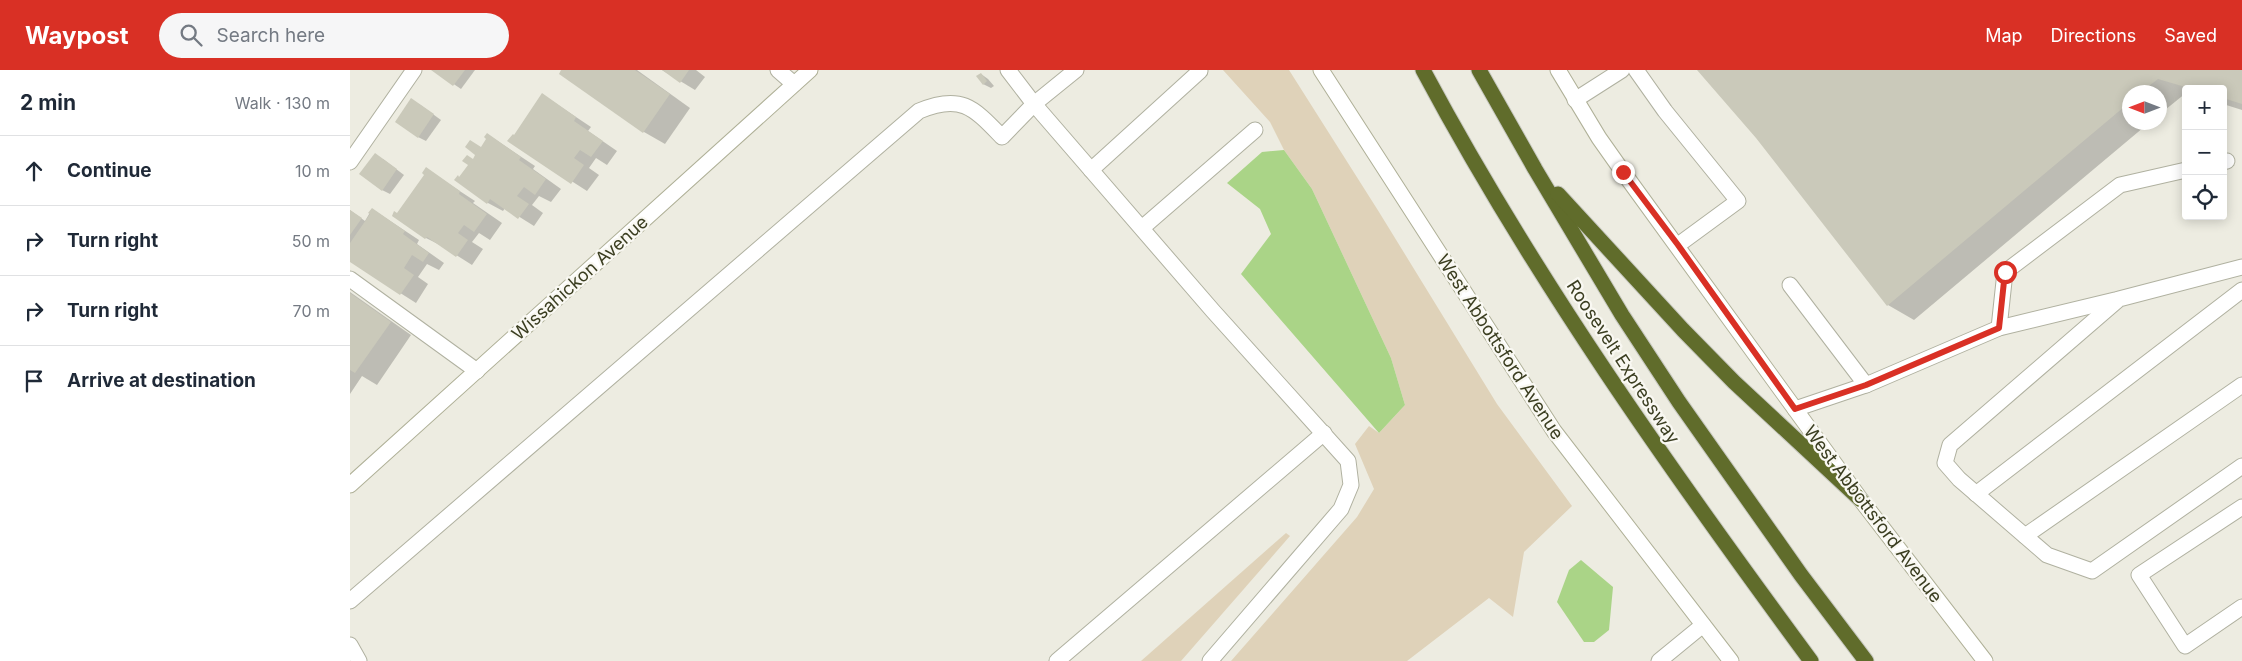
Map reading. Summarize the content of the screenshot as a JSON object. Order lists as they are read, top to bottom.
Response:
{
  "streets": {
    "highway": ["Roosevelt Expressway"],
    "street": ["Wissahickon Avenue", "West Abbottsford Avenue"]
  },
  "north": "left",
  "page": {
    "header": "Waypost",
    "search": "Search here",
    "nav": ["Map", "Directions", "Saved"],
    "heading": ["2 min", "Walk · 130 m"],
    "map_buttons": ["+", "−"],
    "list": [
      ["Continue", "10 m"],
      ["Turn right", "50 m"],
      ["Turn right", "70 m"],
      "Arrive at destination"
    ]
  }
}
